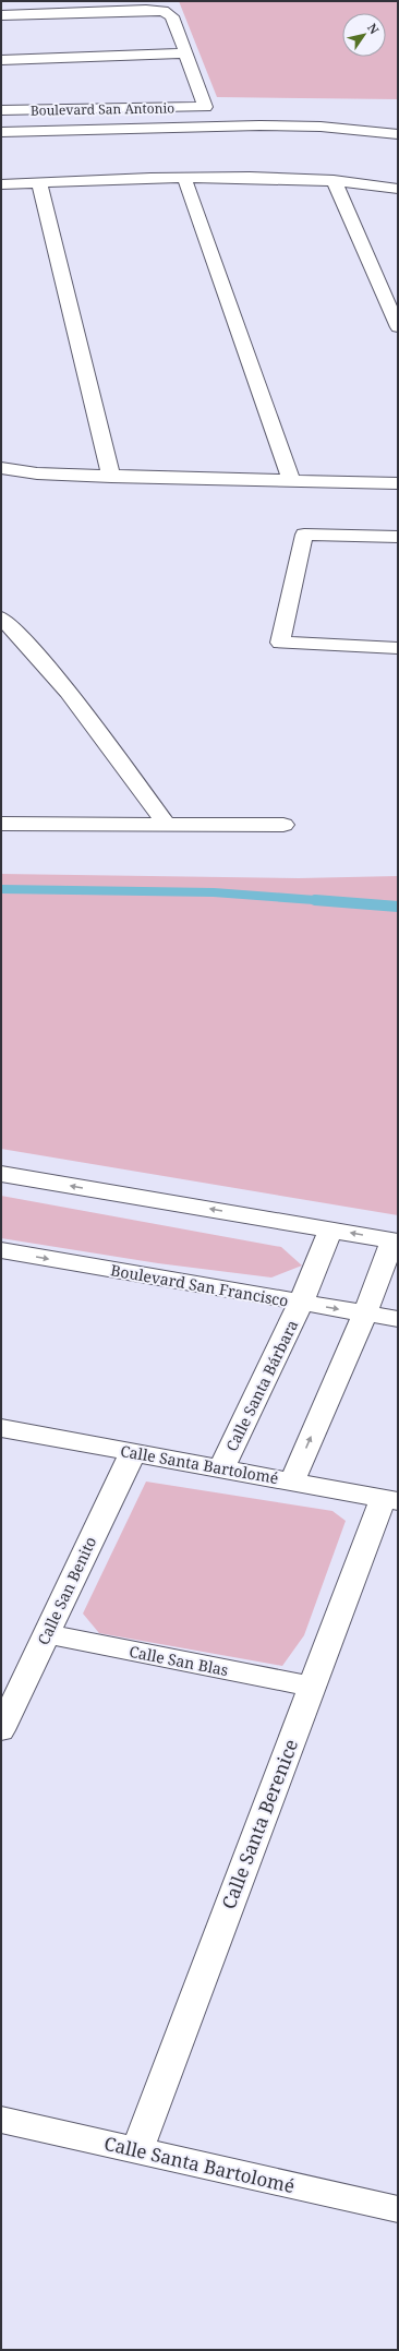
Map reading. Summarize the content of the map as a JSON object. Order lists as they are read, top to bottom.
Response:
{
  "streets": {
    "street": [
      "Boulevard San Antonio",
      "Boulevard San Francisco",
      "Calle Santa Bárbara",
      "Calle Santa Bartolomé",
      "Calle San Benito",
      "Calle San Blas",
      "Calle Santa Berenice"
    ]
  },
  "crossings": [
    ["Boulevard San Francisco", "Calle Santa Bárbara"],
    ["Calle Santa Bárbara", "Calle Santa Bartolomé"],
    ["Calle Santa Bartolomé", "Calle San Benito"],
    ["Calle Santa Bartolomé", "Calle Santa Berenice"],
    ["Calle San Benito", "Calle San Blas"],
    ["Calle San Blas", "Calle Santa Berenice"]
  ],
  "north": "top right"
}
